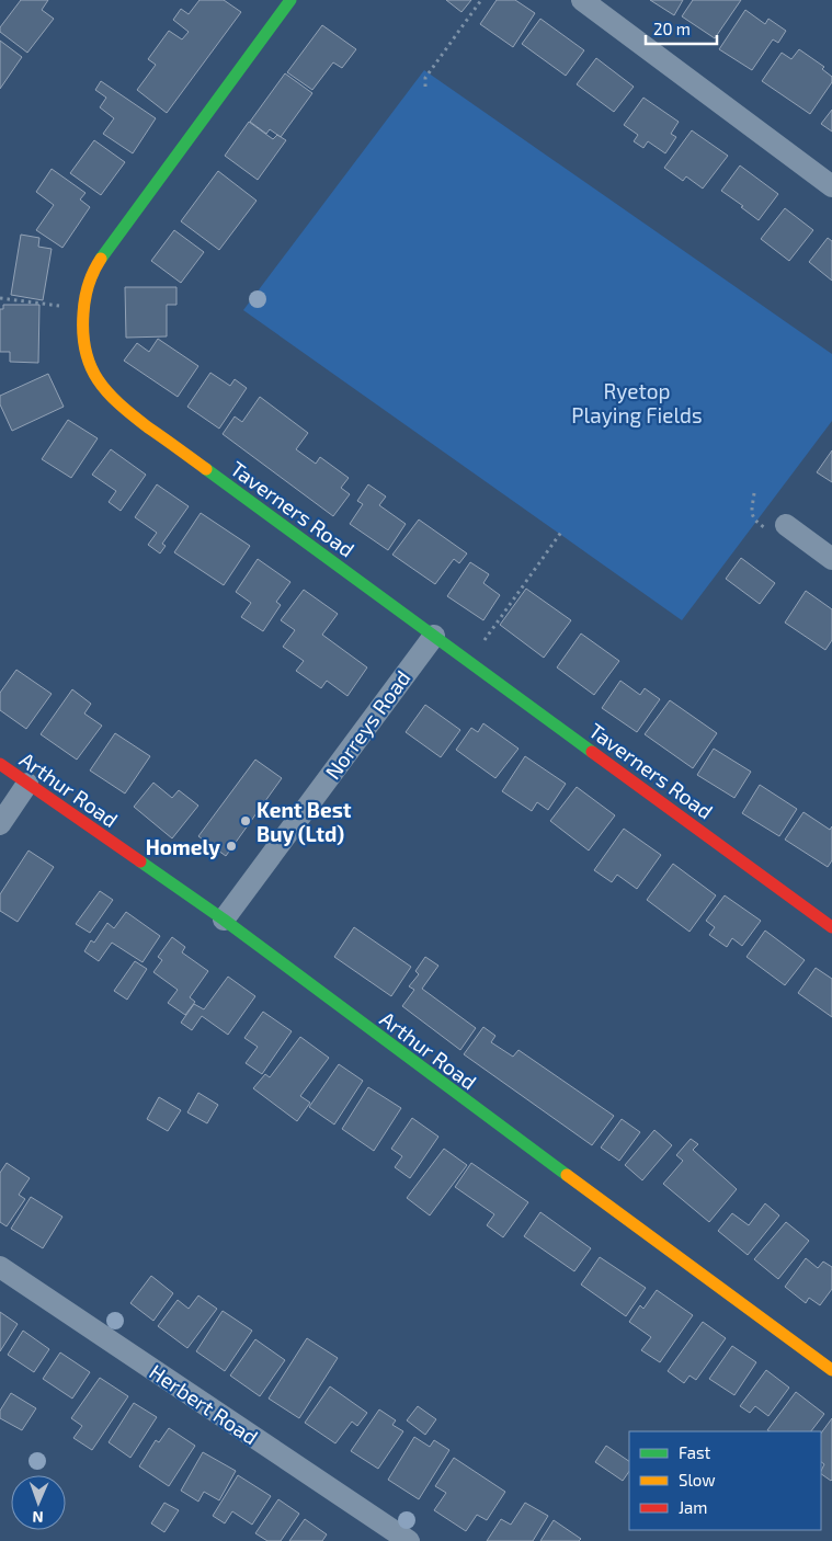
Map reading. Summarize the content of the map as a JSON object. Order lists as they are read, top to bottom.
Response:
{
  "streets": {
    "street": [
      "Taverners Road",
      "Norreys Road",
      "Arthur Road",
      "Herbert Road"
    ]
  },
  "crossings": [
    ["Taverners Road", "Norreys Road"],
    ["Norreys Road", "Arthur Road"]
  ],
  "parks": ["Ryetop Playing Fields"],
  "places": ["Kent Best Buy (Ltd)", "Homely"],
  "legend": ["Fast", "Slow", "Jam"],
  "scale_bar": "20 m",
  "north": "bottom"
}
